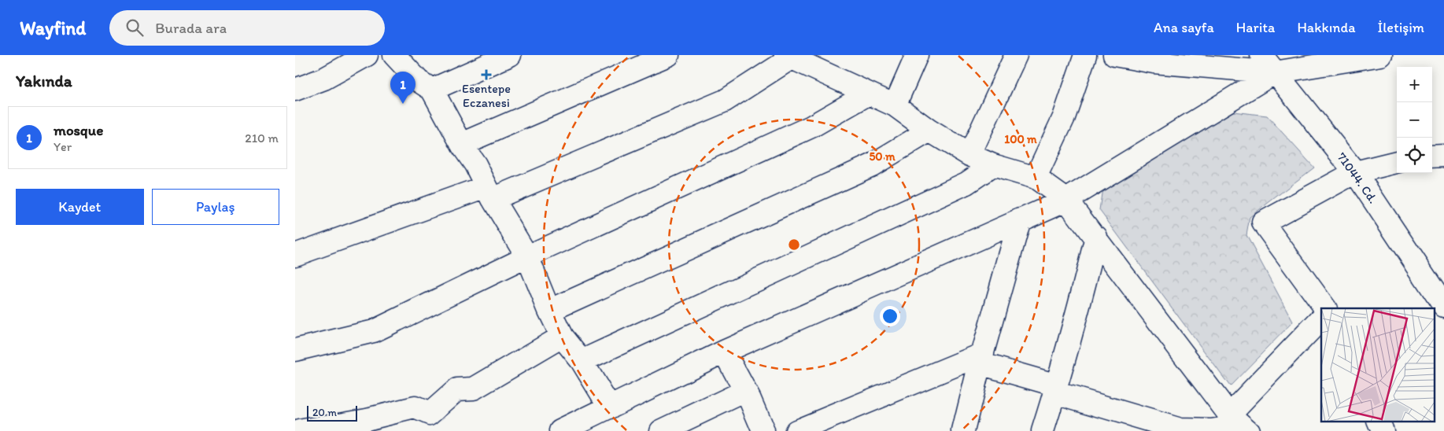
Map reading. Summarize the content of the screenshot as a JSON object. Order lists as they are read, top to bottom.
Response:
{
  "streets": {
    "street": ["71044. Cd."]
  },
  "places": {
    "health": ["Esentepe Eczanesi"]
  },
  "scale_bar": "20 m",
  "page": {
    "header": "Wayfind",
    "search": "Burada ara",
    "nav": [
      "Ana sayfa",
      "Harita",
      "Hakkında",
      "İletişim"
    ],
    "heading": "Yakında",
    "map_buttons": ["+", "−"],
    "pins": "1",
    "list": [
      {
        "mark": "1",
        "name": "mosque",
        "note": "Yer",
        "value": "210 m"
      }
    ],
    "buttons": ["Kaydet", "Paylaş"],
    "scale": "20 m"
  },
  "rings": ["100 m", "50 m"]
}
